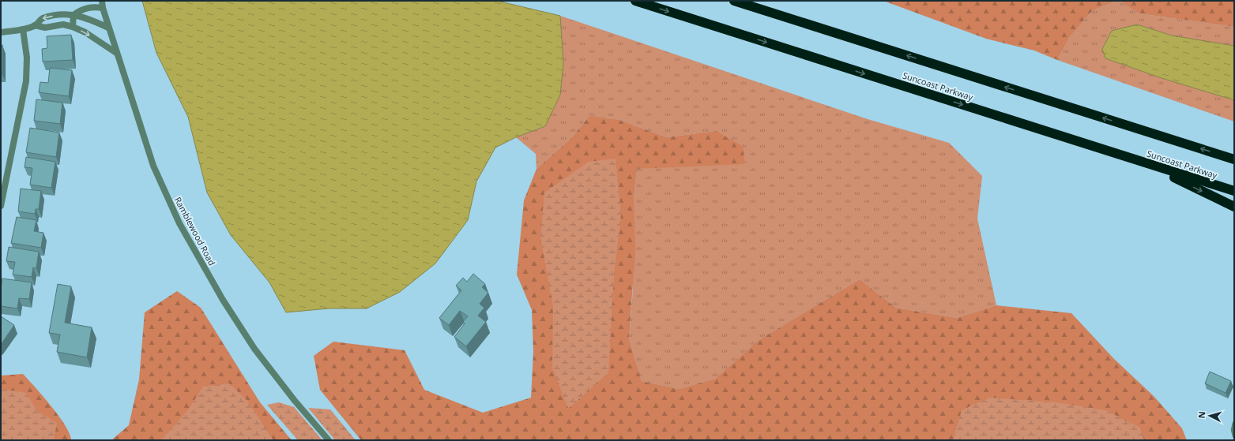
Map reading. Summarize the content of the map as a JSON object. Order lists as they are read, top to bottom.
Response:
{
  "streets": {
    "highway": ["Suncoast Parkway"],
    "street": ["Ramblewood Road"]
  },
  "north": "left"
}
